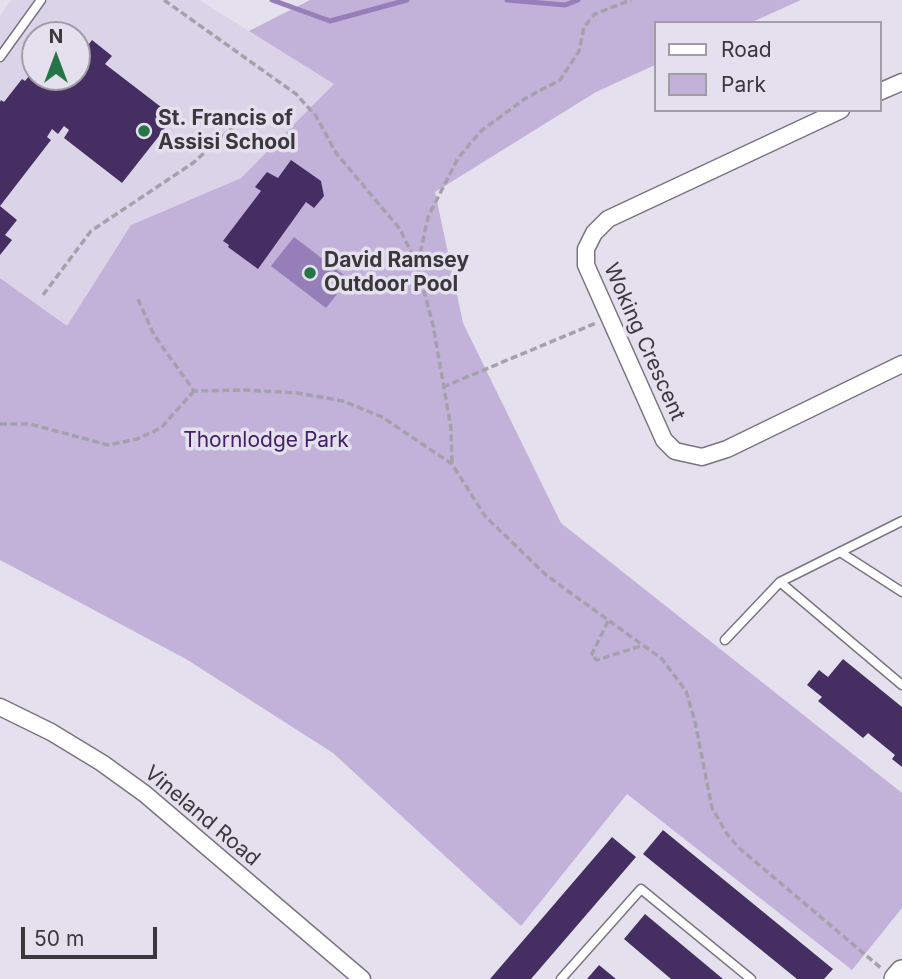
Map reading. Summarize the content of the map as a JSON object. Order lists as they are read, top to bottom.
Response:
{
  "streets": {
    "street": ["Woking Crescent", "Vineland Road"]
  },
  "parks": ["Thornlodge Park"],
  "places": ["St. Francis of Assisi School", "David Ramsey Outdoor Pool"],
  "legend": ["Road", "Park"],
  "scale_bar": "50 m",
  "north": "top"
}
